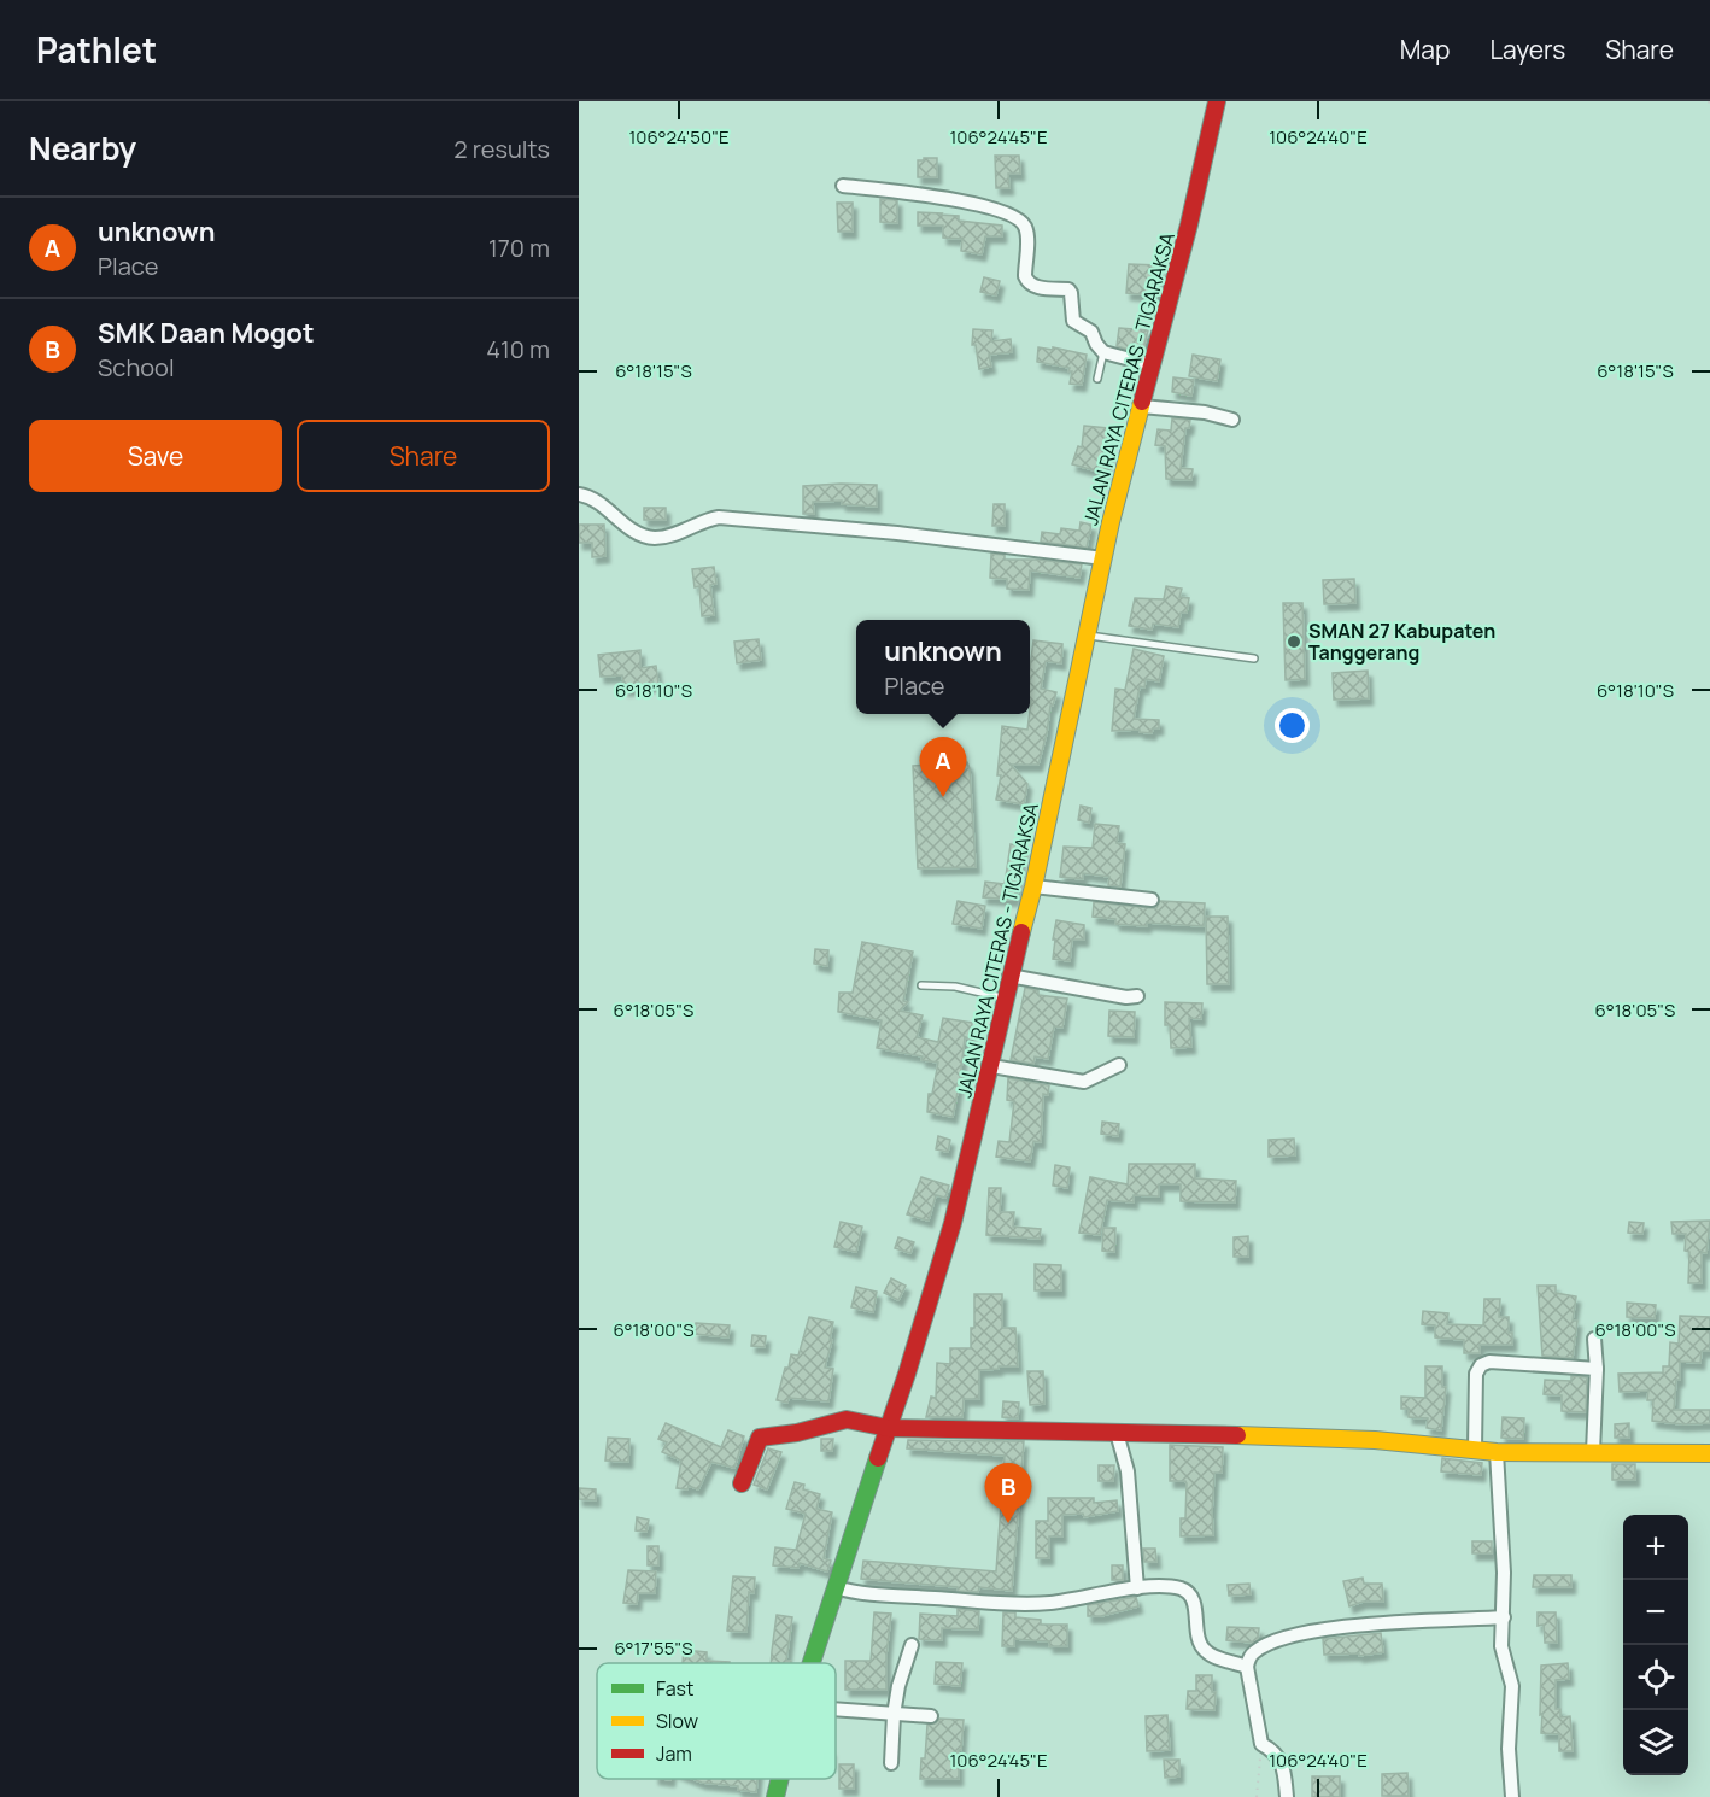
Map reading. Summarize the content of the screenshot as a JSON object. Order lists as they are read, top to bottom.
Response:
{
  "streets": {
    "main road": ["JALAN RAYA CITERAS - TIGARAKSA"]
  },
  "places": ["SMAN 27 Kabupaten Tanggerang"],
  "legend": ["Fast", "Slow", "Jam"],
  "page": {
    "header": "Pathlet",
    "nav": ["Map", "Layers", "Share"],
    "heading": ["Nearby", "2 results"],
    "list": [
      {
        "mark": "A",
        "name": "unknown",
        "note": "Place",
        "value": "170 m"
      },
      {
        "mark": "B",
        "name": "SMK Daan Mogot",
        "note": "School",
        "value": "410 m"
      }
    ],
    "buttons": ["Save", "Share"],
    "popup": ["unknown", "Place"],
    "pins": ["A", "B"],
    "map_buttons": ["+", "−"]
  },
  "coordinates": [
    "106°24'50\"E",
    "106°24'45\"E",
    "106°24'40\"E",
    "6°18'15\"S",
    "6°18'10\"S",
    "6°18'05\"S",
    "6°18'00\"S",
    "6°17'55\"S"
  ]
}
